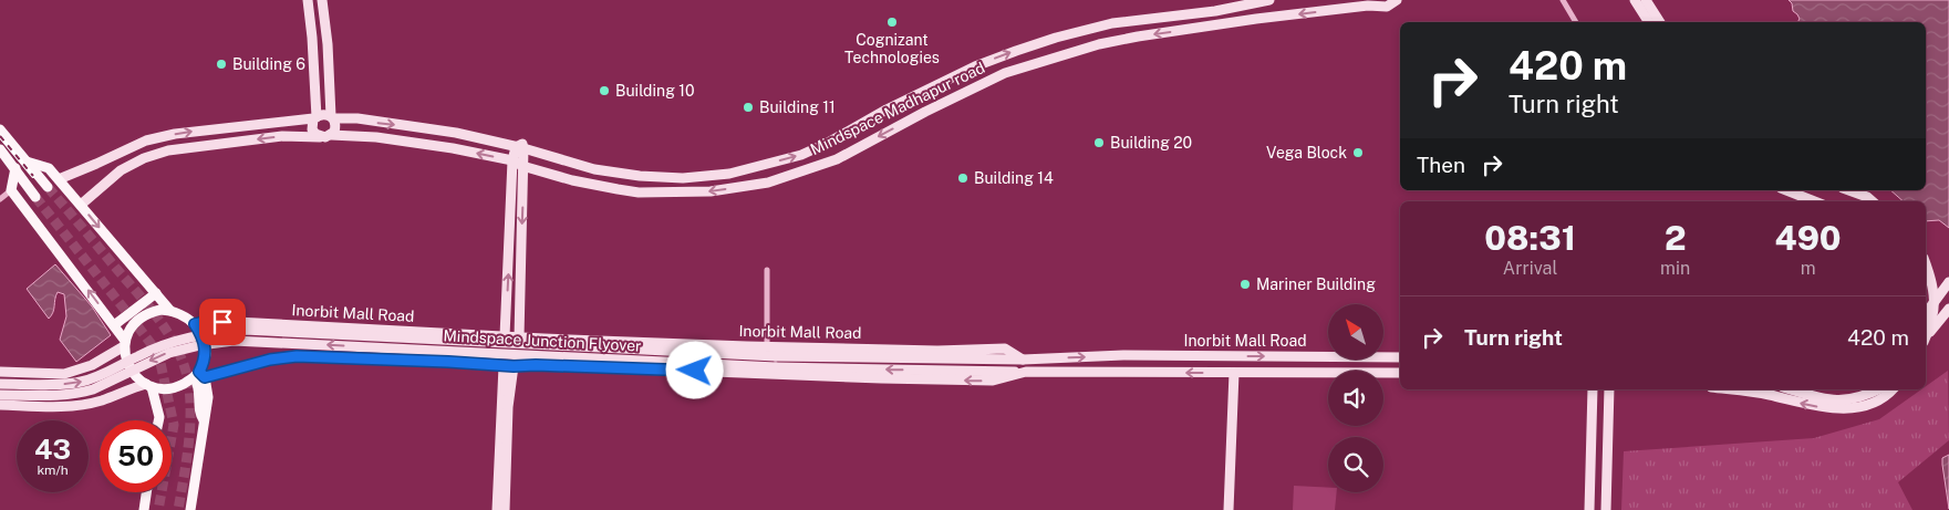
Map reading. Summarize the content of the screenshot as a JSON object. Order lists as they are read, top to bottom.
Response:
{
  "streets": {
    "main road": ["Mindspace Madhapur road", "Inorbit Mall Road", "Mindspace Junction Flyover"]
  },
  "crossings": [
    ["Inorbit Mall Road", "Mindspace Junction Flyover"]
  ],
  "places": [
    "Cognizant Technologies",
    "Building 6",
    "Building 10",
    "Building 11",
    "Building 20",
    "Vega Block",
    "Building 14",
    "Mariner Building"
  ],
  "north": "top left",
  "page": {
    "turn": ["420 m", "Turn right"],
    "then": "Then",
    "eta": [
      "08:31",
      "Arrival",
      "2",
      "min",
      "490",
      "m"
    ],
    "list": [
      {
        "name": "Turn right",
        "value": "420 m"
      }
    ],
    "speed": "43 km/h",
    "limit": "50"
  }
}
